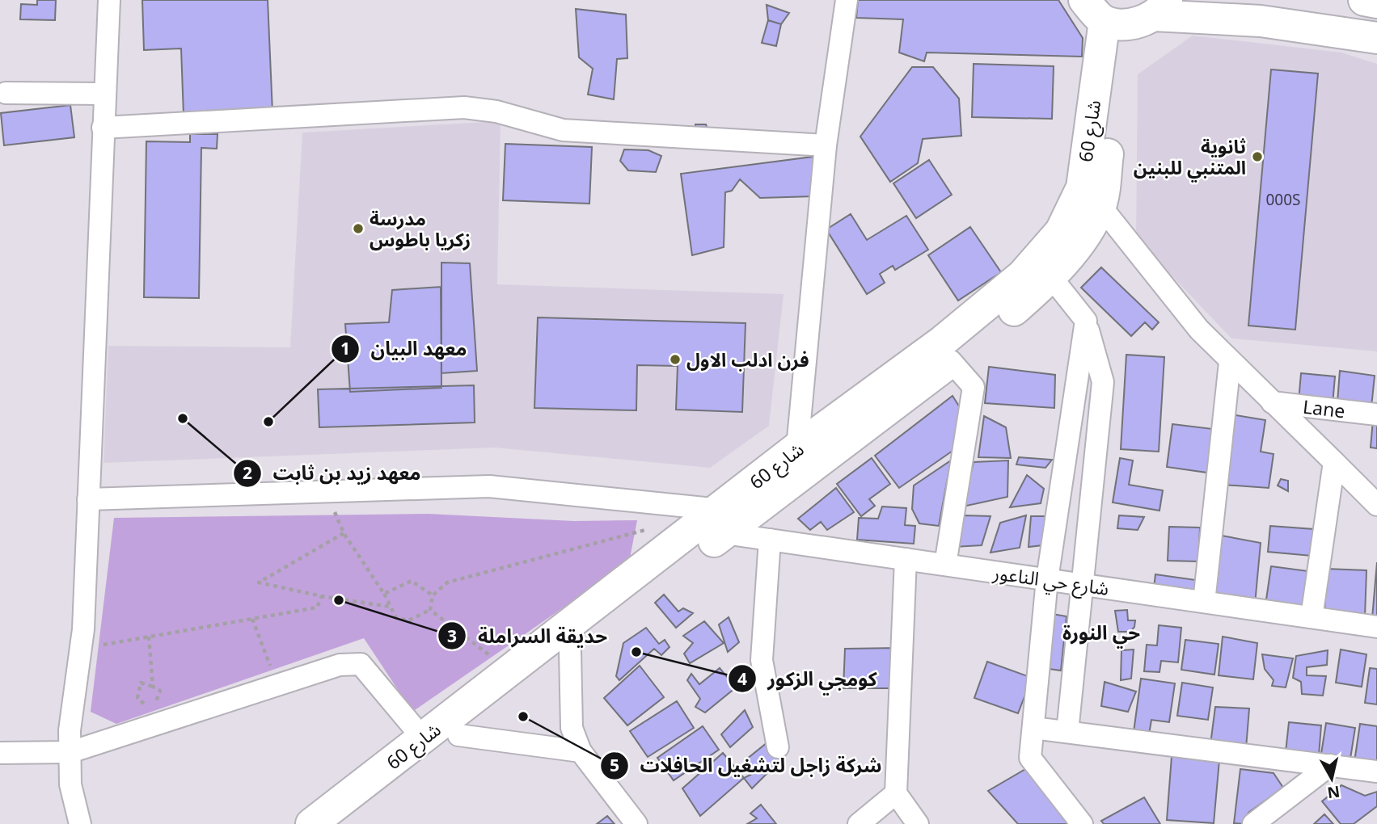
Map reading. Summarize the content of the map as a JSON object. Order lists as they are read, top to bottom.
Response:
{
  "streets": {
    "main road": ["شارع 60"],
    "street": ["Lane", "شارع حي الناعور"]
  },
  "crossings": [
    ["شارع 60", "شارع حي الناعور"]
  ],
  "districts": ["حي النورة"],
  "places": [
    "ثانوية المتنبي للبنين",
    "مدرسة زكريا باطوس",
    "فرن ادلب الاول",
    "معهد زيد بن ثابت",
    "معهد البيان",
    "حديقة السراملة",
    "كومجي الزكور",
    "شركة زاجل لتشغيل الحافلات"
  ],
  "house_numbers": ["000S"],
  "north": "bottom"
}
